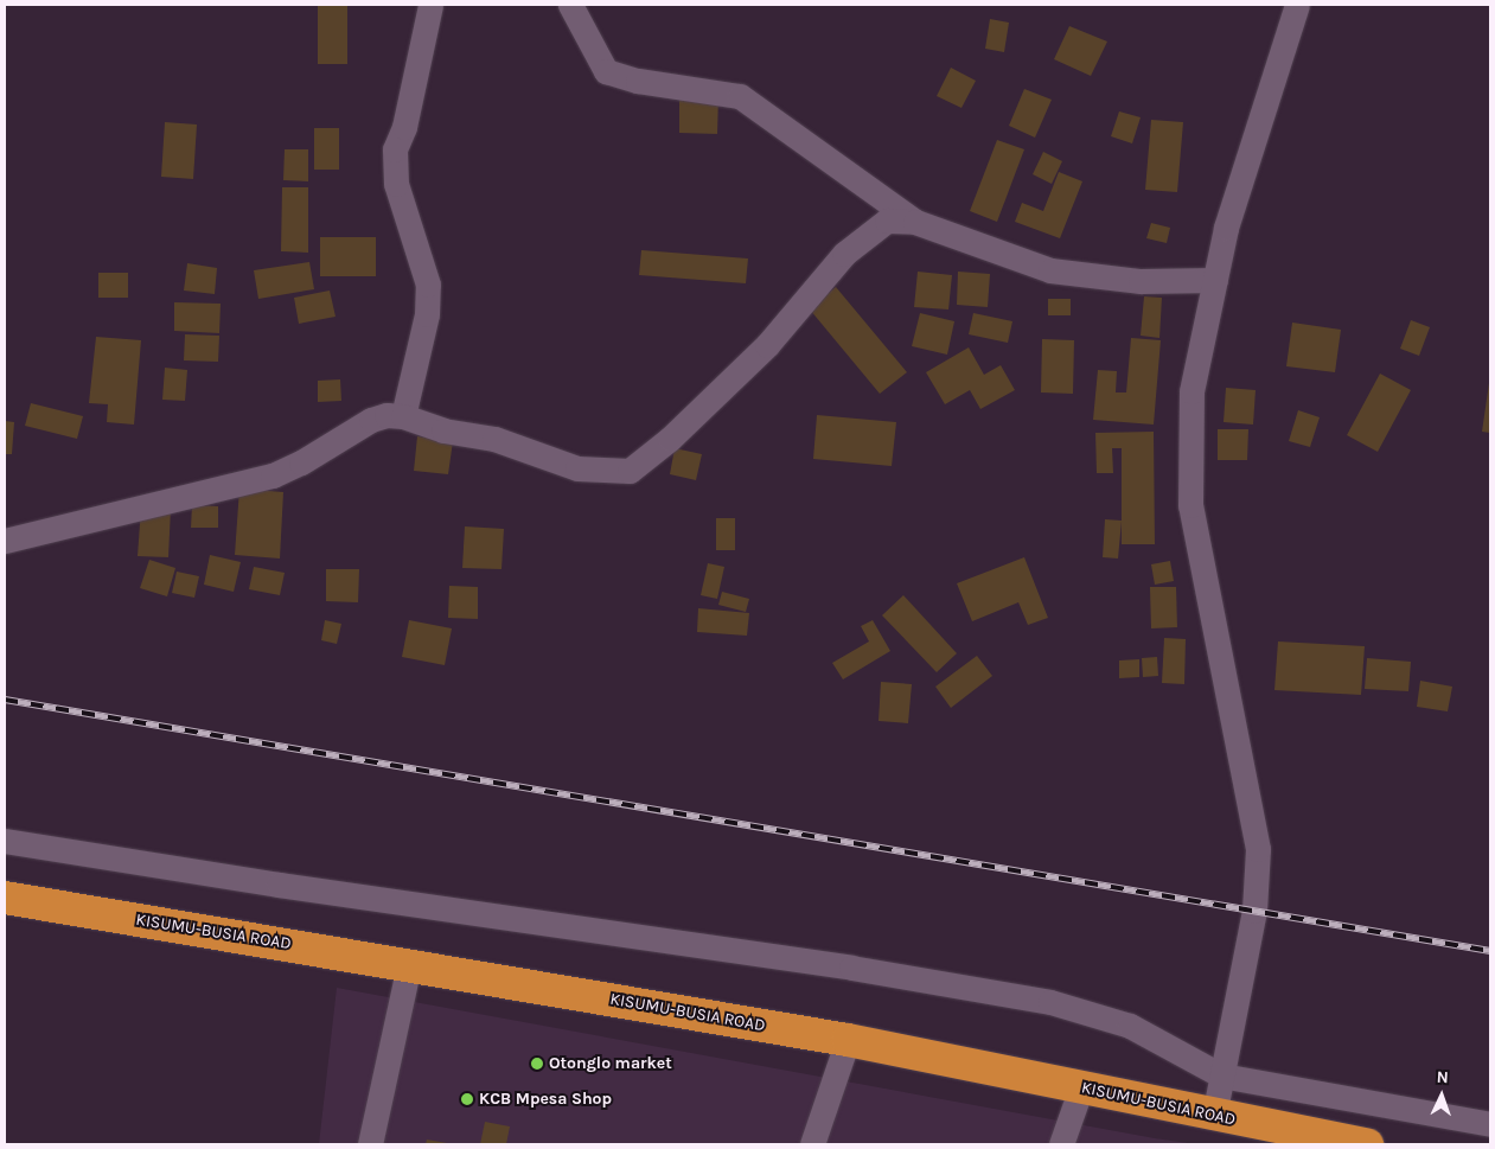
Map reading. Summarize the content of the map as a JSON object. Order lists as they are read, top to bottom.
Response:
{
  "streets": {
    "highway": ["KISUMU-BUSIA ROAD"]
  },
  "places": ["Otonglo market", "KCB Mpesa Shop"],
  "north": "top"
}
